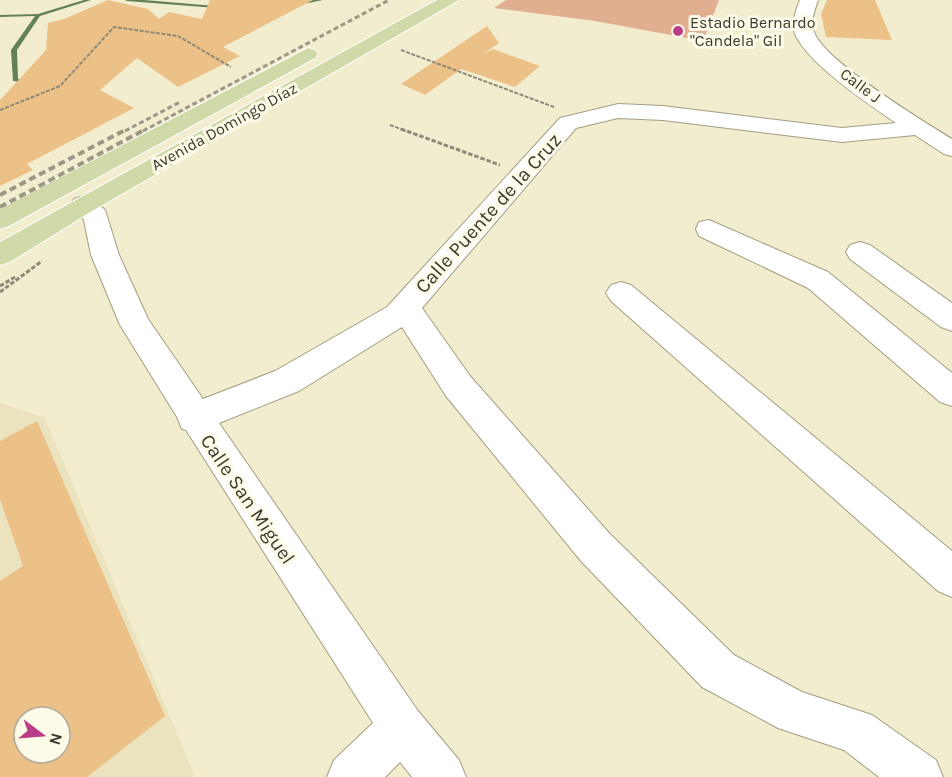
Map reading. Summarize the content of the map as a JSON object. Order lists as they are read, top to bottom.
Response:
{
  "streets": {
    "main road": ["Avenida Domingo Díaz"],
    "street": ["Calle J", "Calle Puente de la Cruz", "Calle San Miguel"]
  },
  "crossings": [
    ["Calle J", "Calle Puente de la Cruz"],
    ["Avenida Domingo Díaz", "Calle San Miguel"],
    ["Calle Puente de la Cruz", "Calle San Miguel"]
  ],
  "places": ["Estadio Bernardo \"Candela\" Gil"],
  "north": "right"
}
